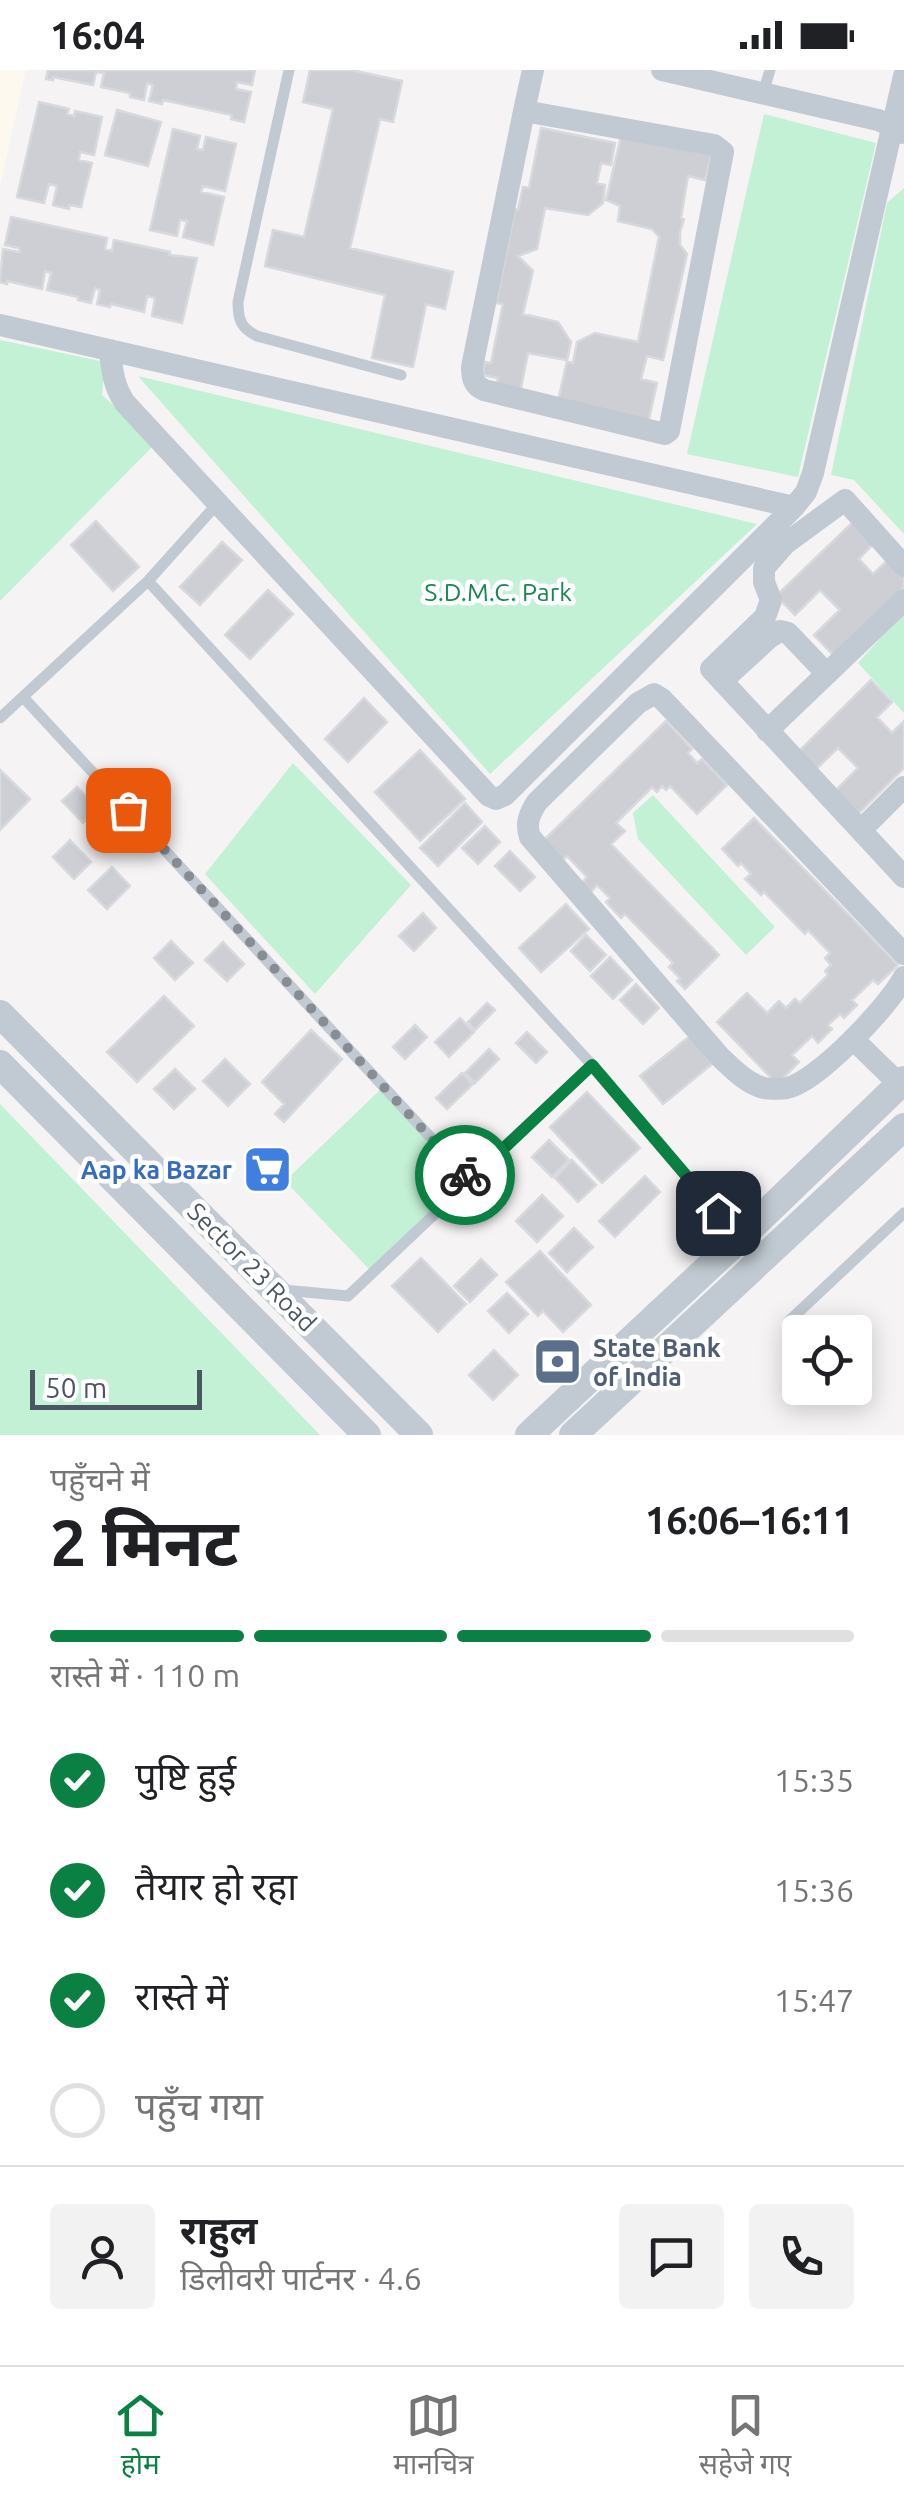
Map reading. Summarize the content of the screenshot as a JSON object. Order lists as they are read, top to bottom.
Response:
{
  "streets": {
    "street": ["Sector 23 Road"]
  },
  "parks": ["S.D.M.C. Park"],
  "places": {
    "supermarket": ["Aap ka Bazar"],
    "bank": ["State Bank of India"]
  },
  "scale_bar": "50 m",
  "page": {
    "status": "16:04",
    "scale": "50 m",
    "heading": ["2 मिनट", "पहुँचने में", "16:06–16:11"],
    "panel": ["राहुल", "डिलीवरी पार्टनर · 4.6"],
    "bar": "रास्ते में · 110 m",
    "list": [
      ["पुष्टि हुई", "15:35"],
      ["तैयार हो रहा", "15:36"],
      ["रास्ते में", "15:47"],
      "पहुँच गया"
    ],
    "tabs": ["होम", "मानचित्र", "सहेजे गए"]
  }
}
